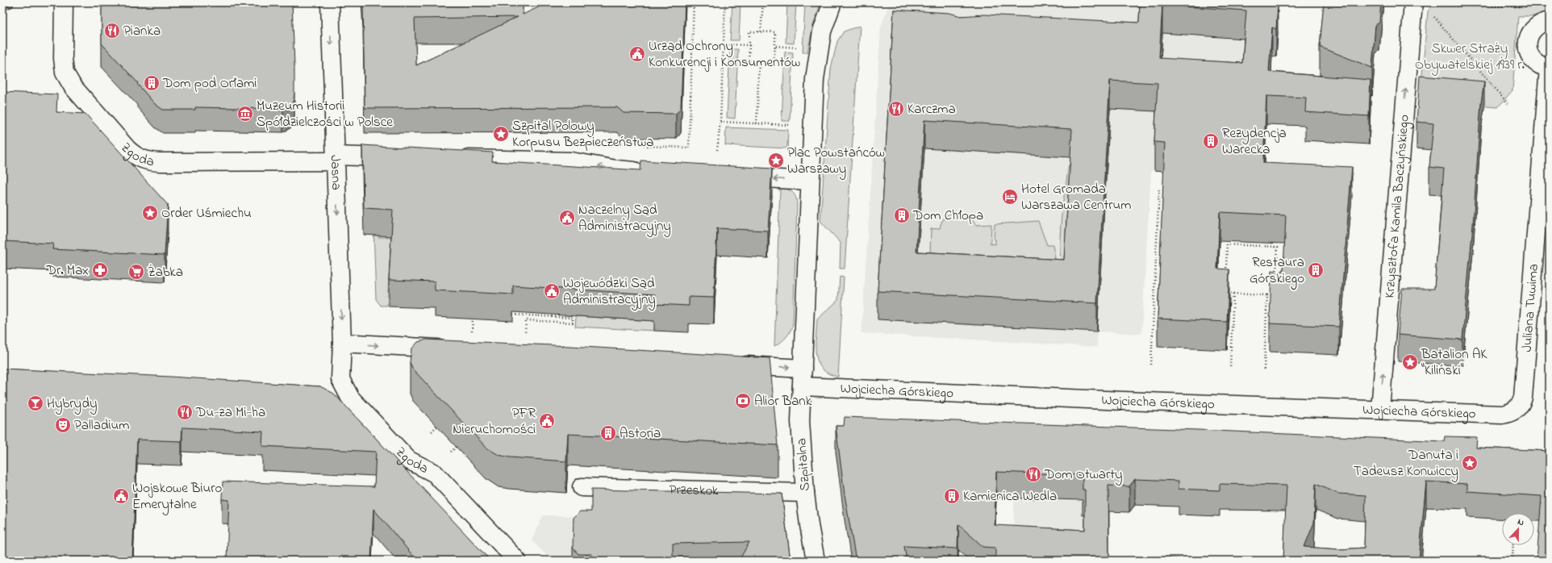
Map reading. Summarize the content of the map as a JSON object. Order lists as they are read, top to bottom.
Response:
{
  "streets": {
    "street": [
      "Zgoda",
      "Jasna",
      "Krzysztofa Kamila Baczyńskiego",
      "Juliana Tuwima",
      "Wojciecha Górskiego",
      "Szpitalna",
      "Przeskok"
    ]
  },
  "crossings": [
    ["Zgoda", "Jasna"],
    ["Krzysztofa Kamila Baczyńskiego", "Wojciecha Górskiego"],
    ["Juliana Tuwima", "Wojciecha Górskiego"],
    ["Wojciecha Górskiego", "Szpitalna"],
    ["Szpitalna", "Przeskok"]
  ],
  "one_way": ["Jasna", "Krzysztofa Kamila Baczyńskiego"],
  "parks": ["Skwer Straży Obywatelskiej 1939 r."],
  "places": {
    "restaurant": [
      "Pianka",
      "Karczma",
      "Du-za Mi-ha",
      "Dom Otwarty"
    ],
    "public building": [
      "Urząd Ochrony Konkurencji i Konsumentów",
      "Naczelny Sąd Administracyjny",
      "Wojewódzki Sąd Administracyjny",
      "PFR Nieruchomości",
      "Wojskowe Biuro Emerytalne"
    ],
    "building": [
      "Dom pod Orłami",
      "Rezydencja Warecka",
      "Dom Chłopa",
      "Restaura Górskiego",
      "Astoria",
      "Kamienica Wedla"
    ],
    "museum": ["Muzeum Historii Spółdzielczości w Polsce"],
    "place": [
      "Szpital Polowy Korpusu Bezpieczeństwa",
      "Plac Powstańców Warszawy",
      "Order Uśmiechu",
      "Batalion AK \"Kiliński\"",
      "Danuta i Tadeusz Konwiccy"
    ],
    "hotel": ["Hotel Gromada Warszawa Centrum"],
    "pharmacy": ["Dr. Max"],
    "supermarket": ["Żabka"],
    "bank": ["Alior Bank"],
    "bar": ["Hybrydy"],
    "theatre": ["Palladium"]
  },
  "north": "top"
}
